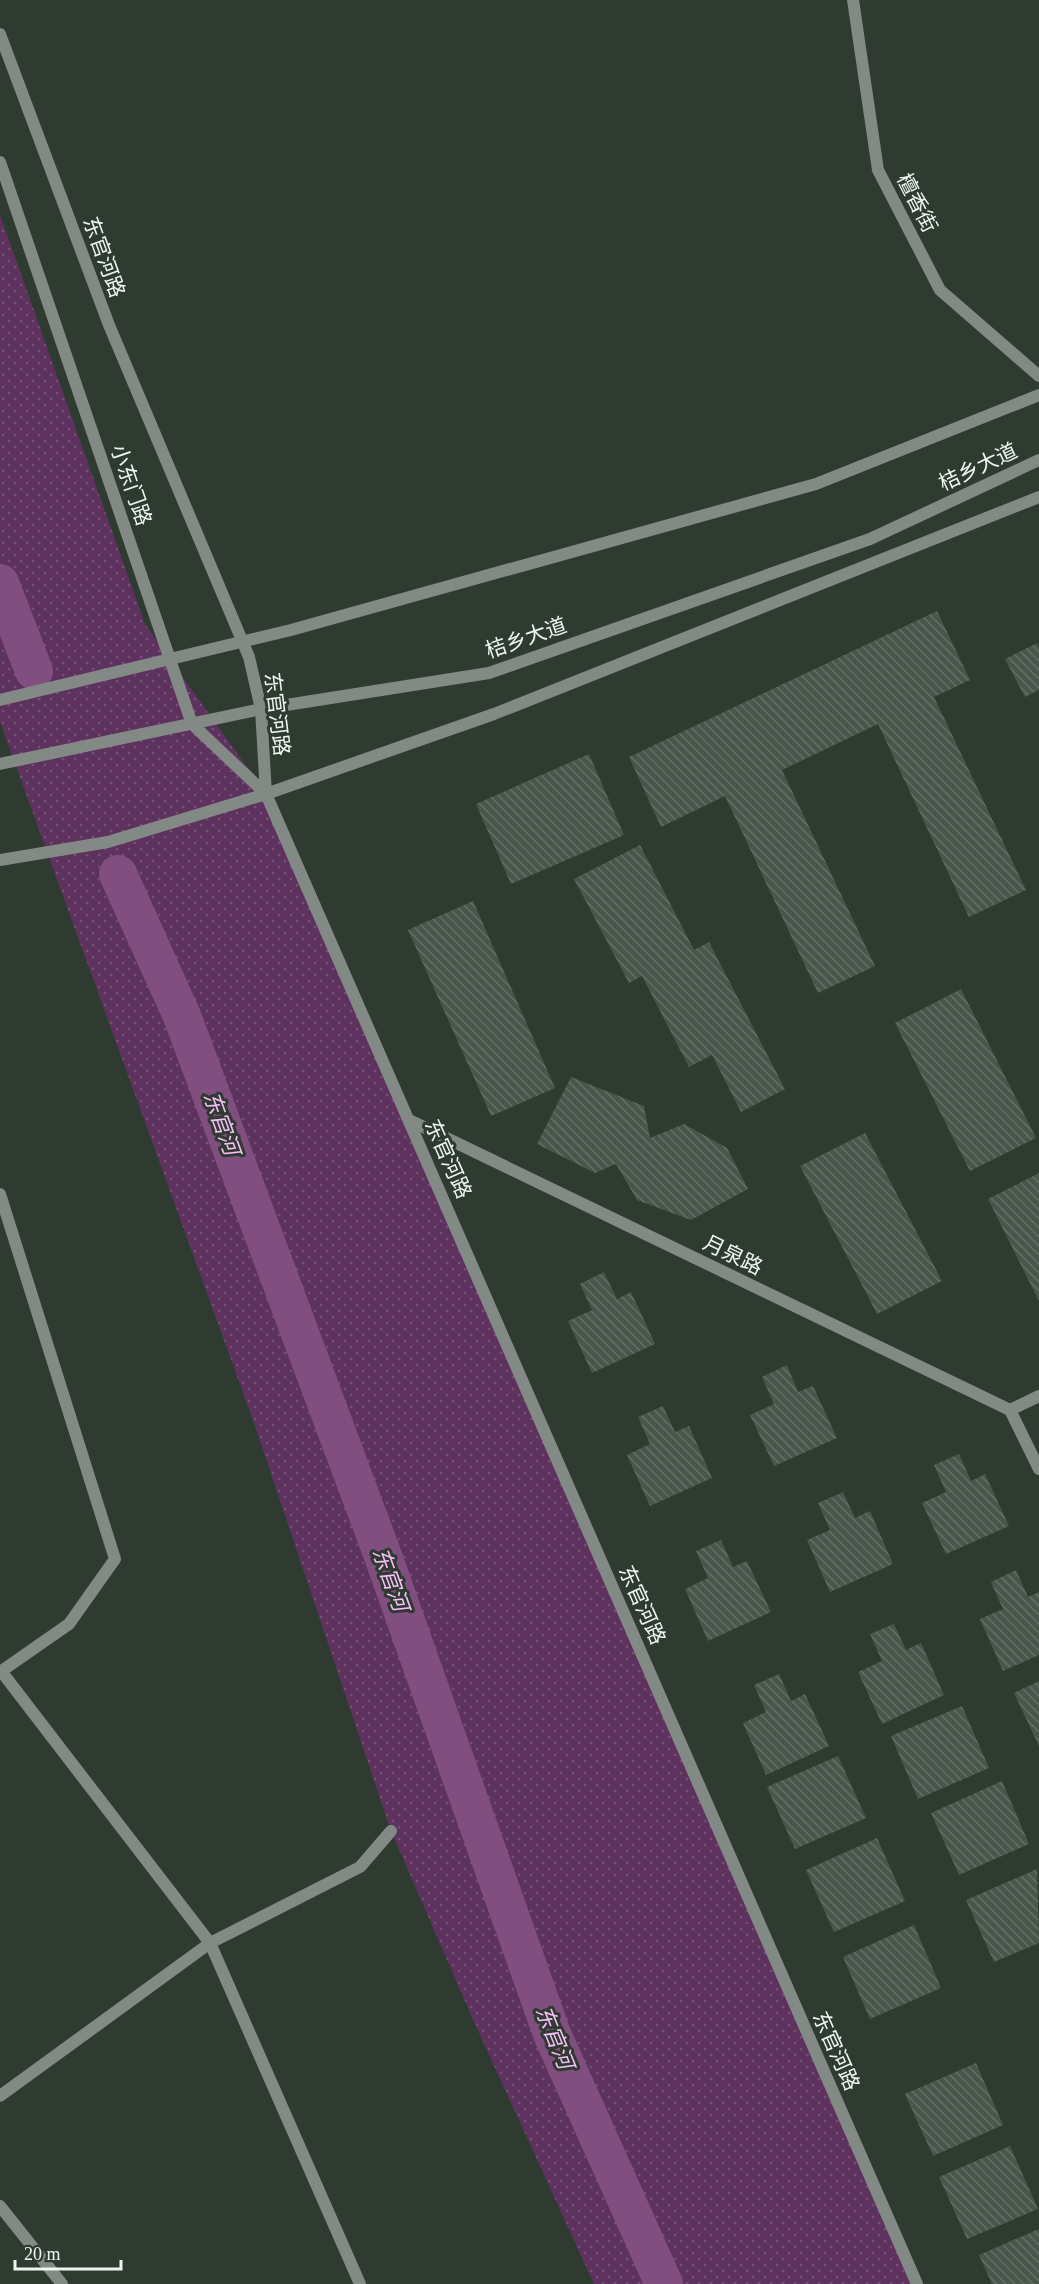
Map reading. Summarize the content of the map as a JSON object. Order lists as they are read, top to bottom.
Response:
{
  "streets": {
    "street": [
      "檀香街",
      "东官河路",
      "桔乡大道",
      "小东门路",
      "月泉路"
    ]
  },
  "crossings": [
    ["东官河路", "桔乡大道"],
    ["东官河路", "小东门路"],
    ["东官河路", "月泉路"],
    ["桔乡大道", "小东门路"]
  ],
  "water": ["东官河"],
  "scale_bar": "20 m"
}
